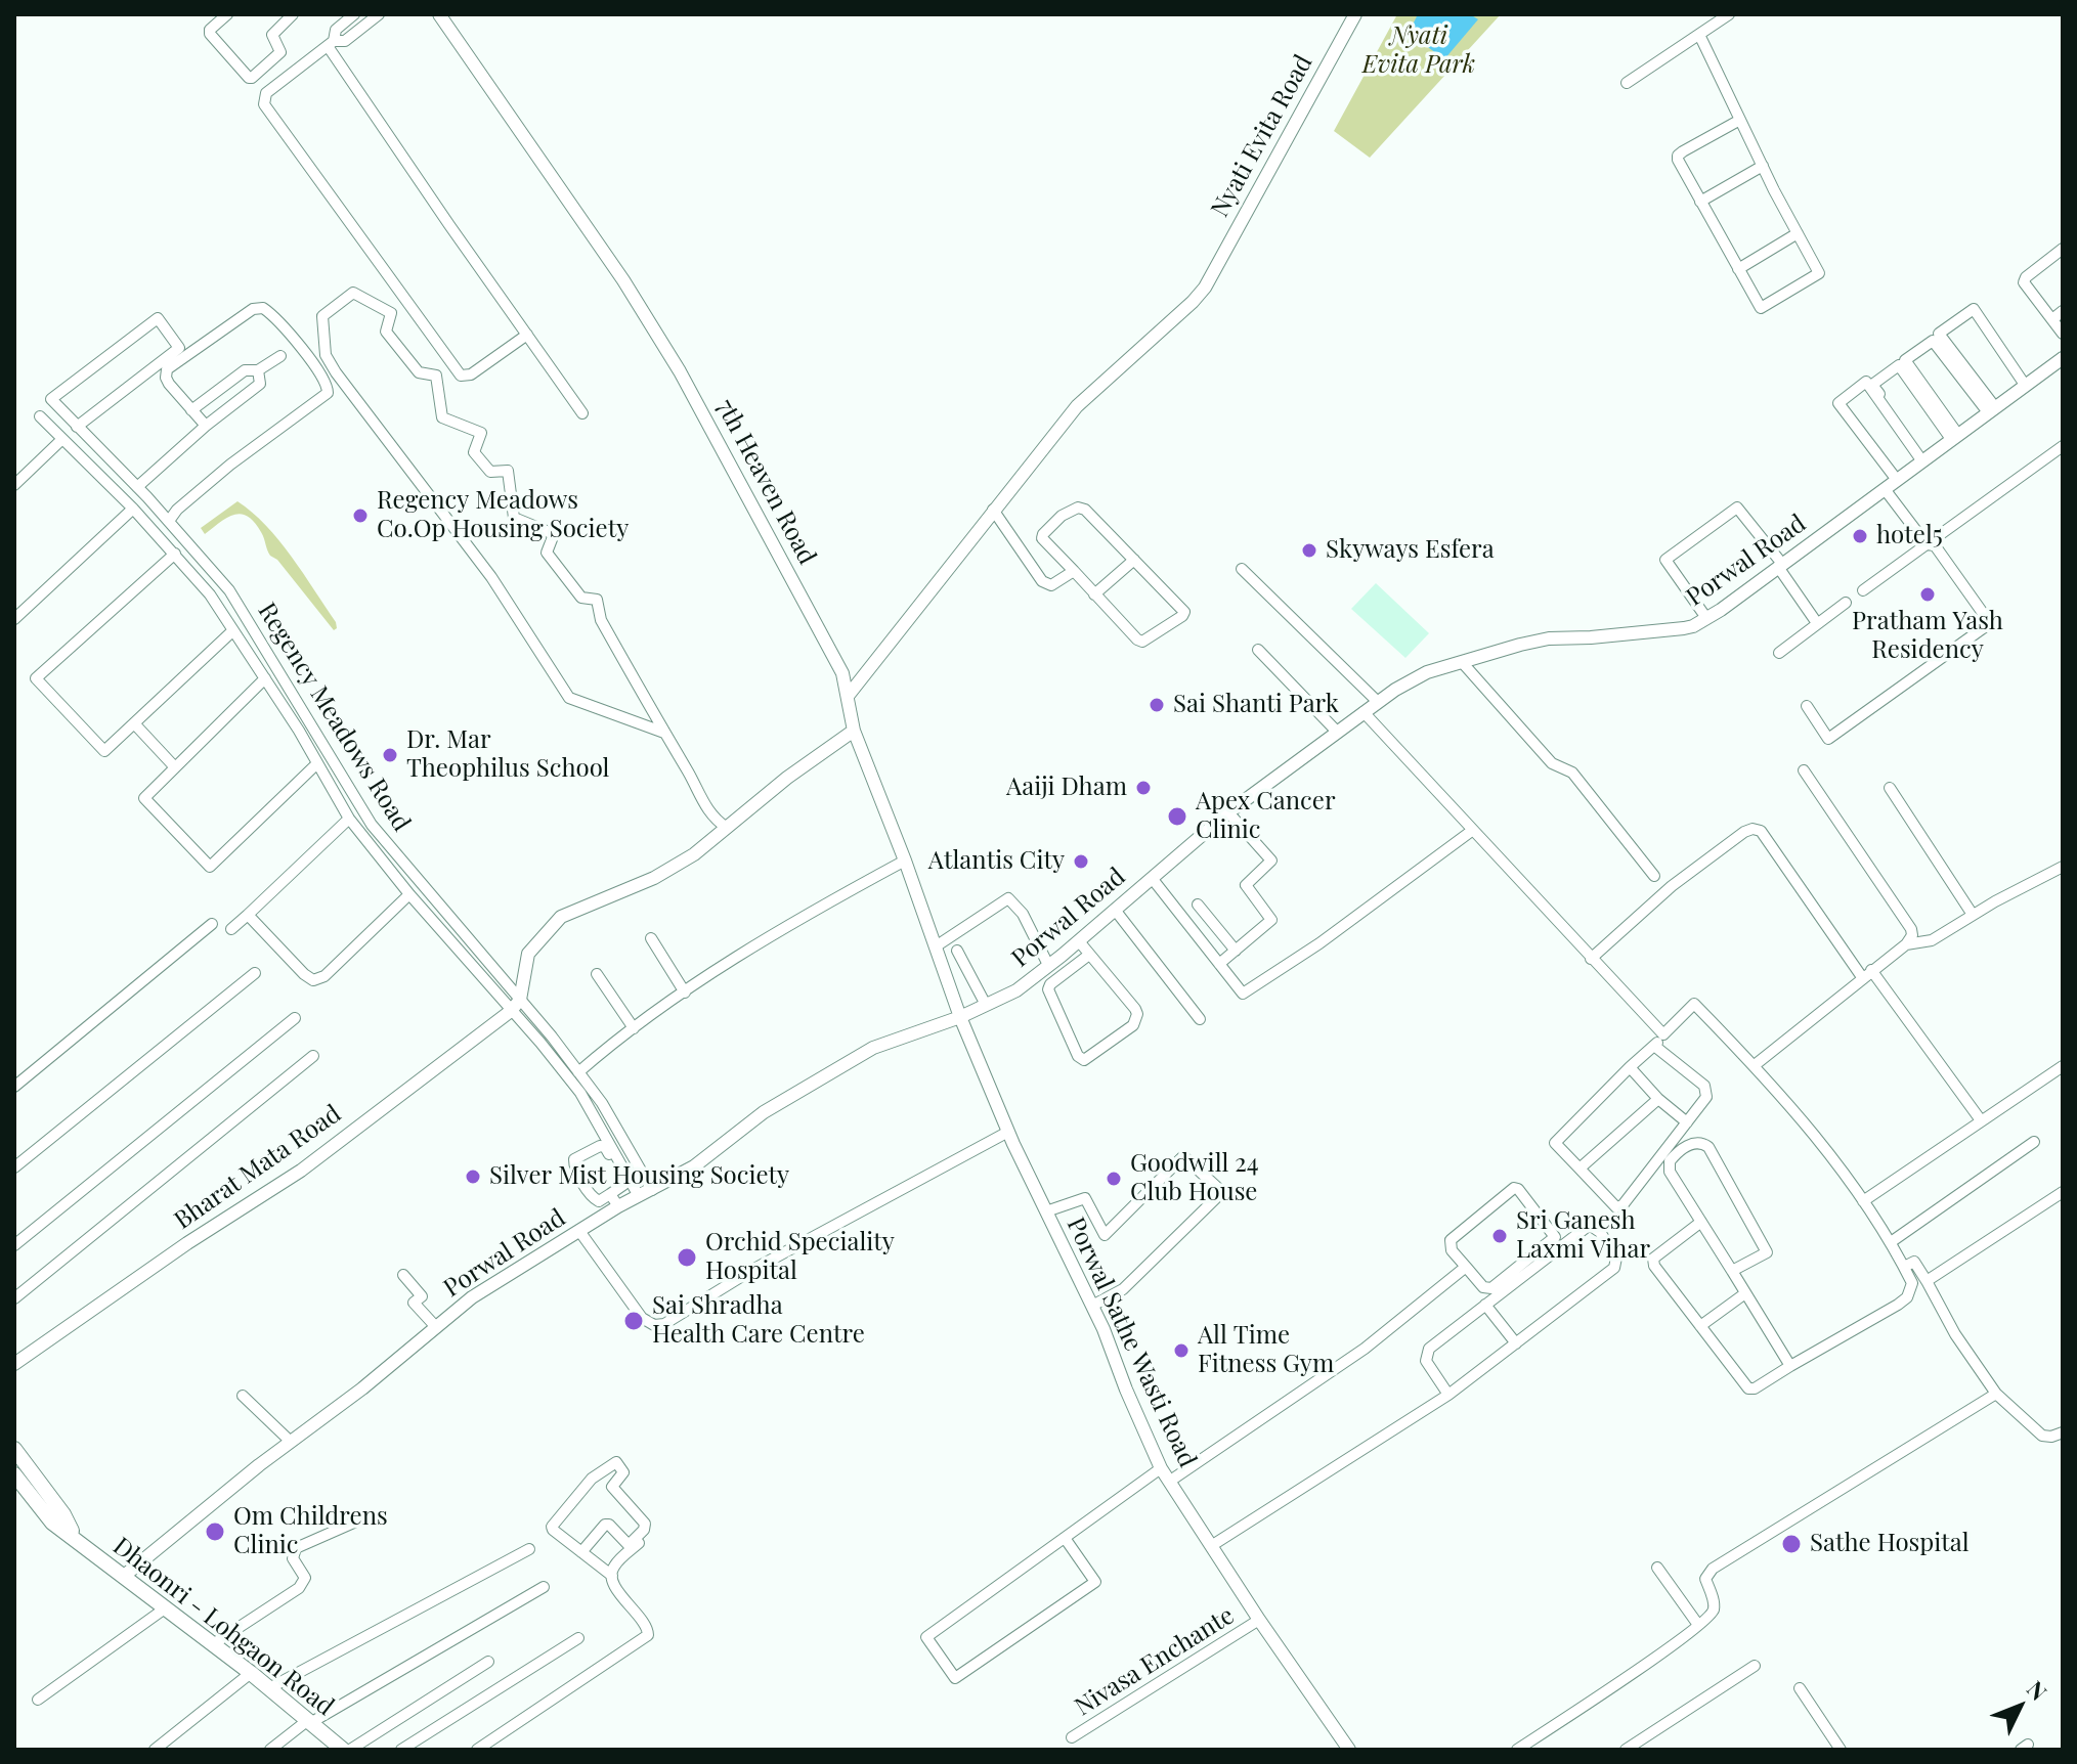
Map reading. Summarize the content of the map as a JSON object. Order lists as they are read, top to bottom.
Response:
{
  "streets": {
    "main road": ["Dhaonri - Lohgaon Road"],
    "street": [
      "Nyati Evita Road",
      "7th Heaven Road",
      "Porwal Road",
      "Regency Meadows Road",
      "Bharat Mata Road",
      "Porwal Sathe Wasti Road",
      "Nivasa Enchante"
    ]
  },
  "crossings": [
    ["Nyati Evita Road", "7th Heaven Road"],
    ["7th Heaven Road", "Porwal Road"],
    ["7th Heaven Road", "Porwal Sathe Wasti Road"],
    ["Porwal Road", "Regency Meadows Road"],
    ["Porwal Road", "Porwal Sathe Wasti Road"],
    ["Porwal Road", "Dhaonri - Lohgaon Road"],
    ["Regency Meadows Road", "Bharat Mata Road"],
    ["Porwal Sathe Wasti Road", "Nivasa Enchante"]
  ],
  "parks": ["Nyati Evita Park"],
  "places": [
    "Regency Meadows Co.Op Housing Society",
    "hotel5",
    "Skyways Esfera",
    "Pratham Yash Residency",
    "Sai Shanti Park",
    "Dr. Mar Theophilus School",
    "Aaiji Dham",
    "Apex Cancer Clinic",
    "Atlantis City",
    "Silver Mist Housing Society",
    "Goodwill 24 Club House",
    "Sri Ganesh Laxmi Vihar",
    "Orchid Speciality Hospital",
    "Sai Shradha Health Care Centre",
    "All Time Fitness Gym",
    "Om Childrens Clinic",
    "Sathe Hospital"
  ],
  "north": "top right"
}
